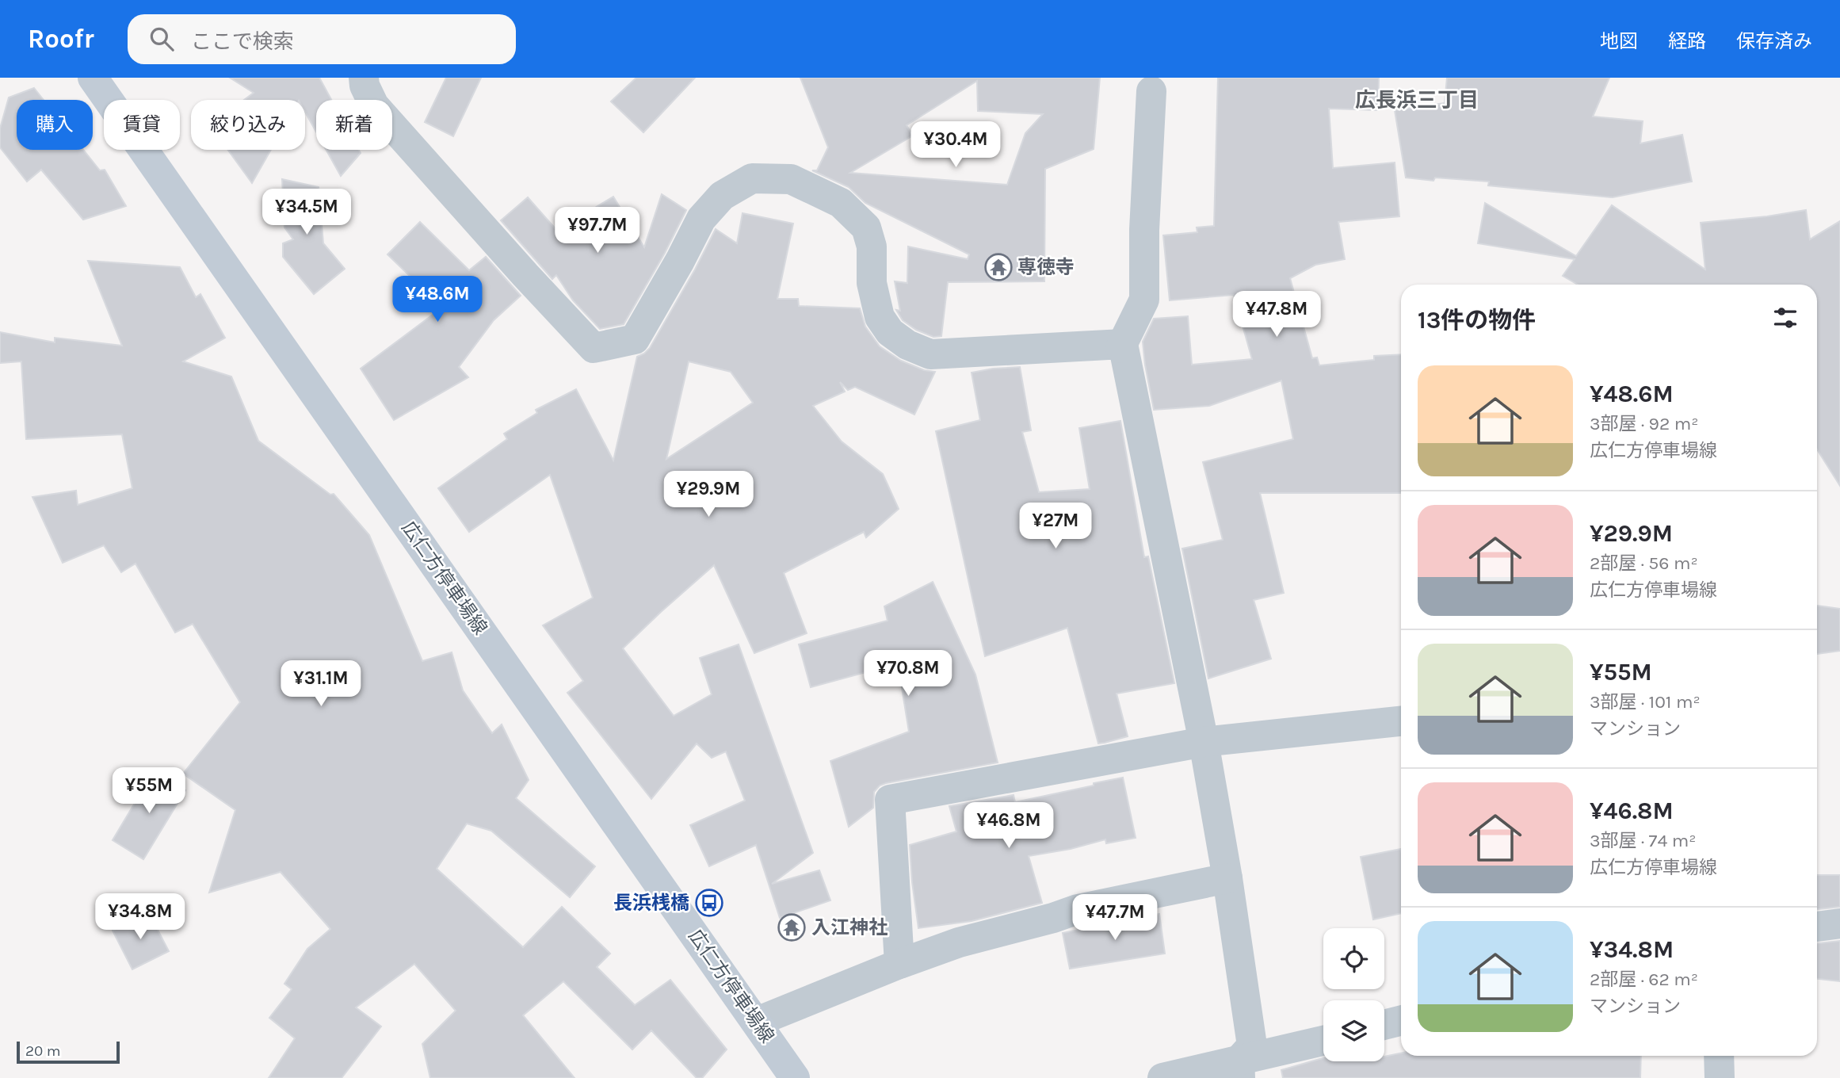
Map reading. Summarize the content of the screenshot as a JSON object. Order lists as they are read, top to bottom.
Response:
{
  "streets": {
    "main road": ["広仁方停車場線"]
  },
  "districts": ["広長浜三丁目"],
  "places": {
    "temple": ["専徳寺", "入江神社"],
    "bus stop": ["長浜桟橋"]
  },
  "scale_bar": "20 m",
  "page": {
    "header": "Roofr",
    "search": "ここで検索",
    "nav": ["地図", "経路", "保存済み"],
    "chip": [
      "購入",
      "賃貸",
      "絞り込み",
      "新着"
    ],
    "price": [
      "¥30.4M",
      "¥34.5M",
      "¥97.7M",
      "¥48.6M",
      "¥47.8M",
      "¥29.9M",
      "¥27M",
      "¥70.8M",
      "¥31.1M",
      "¥55M",
      "¥46.8M",
      "¥34.8M",
      "¥47.7M"
    ],
    "heading": "13件の物件",
    "list": [
      {
        "name": "¥48.6M",
        "note": "3部屋 · 92 m² · 広仁方停車場線"
      },
      {
        "name": "¥29.9M",
        "note": "2部屋 · 56 m² · 広仁方停車場線"
      },
      {
        "name": "¥55M",
        "note": "3部屋 · 101 m² · マンション"
      },
      {
        "name": "¥46.8M",
        "note": "3部屋 · 74 m² · 広仁方停車場線"
      },
      {
        "name": "¥34.8M",
        "note": "2部屋 · 62 m² · マンション"
      }
    ],
    "scale": "20 m"
  }
}
